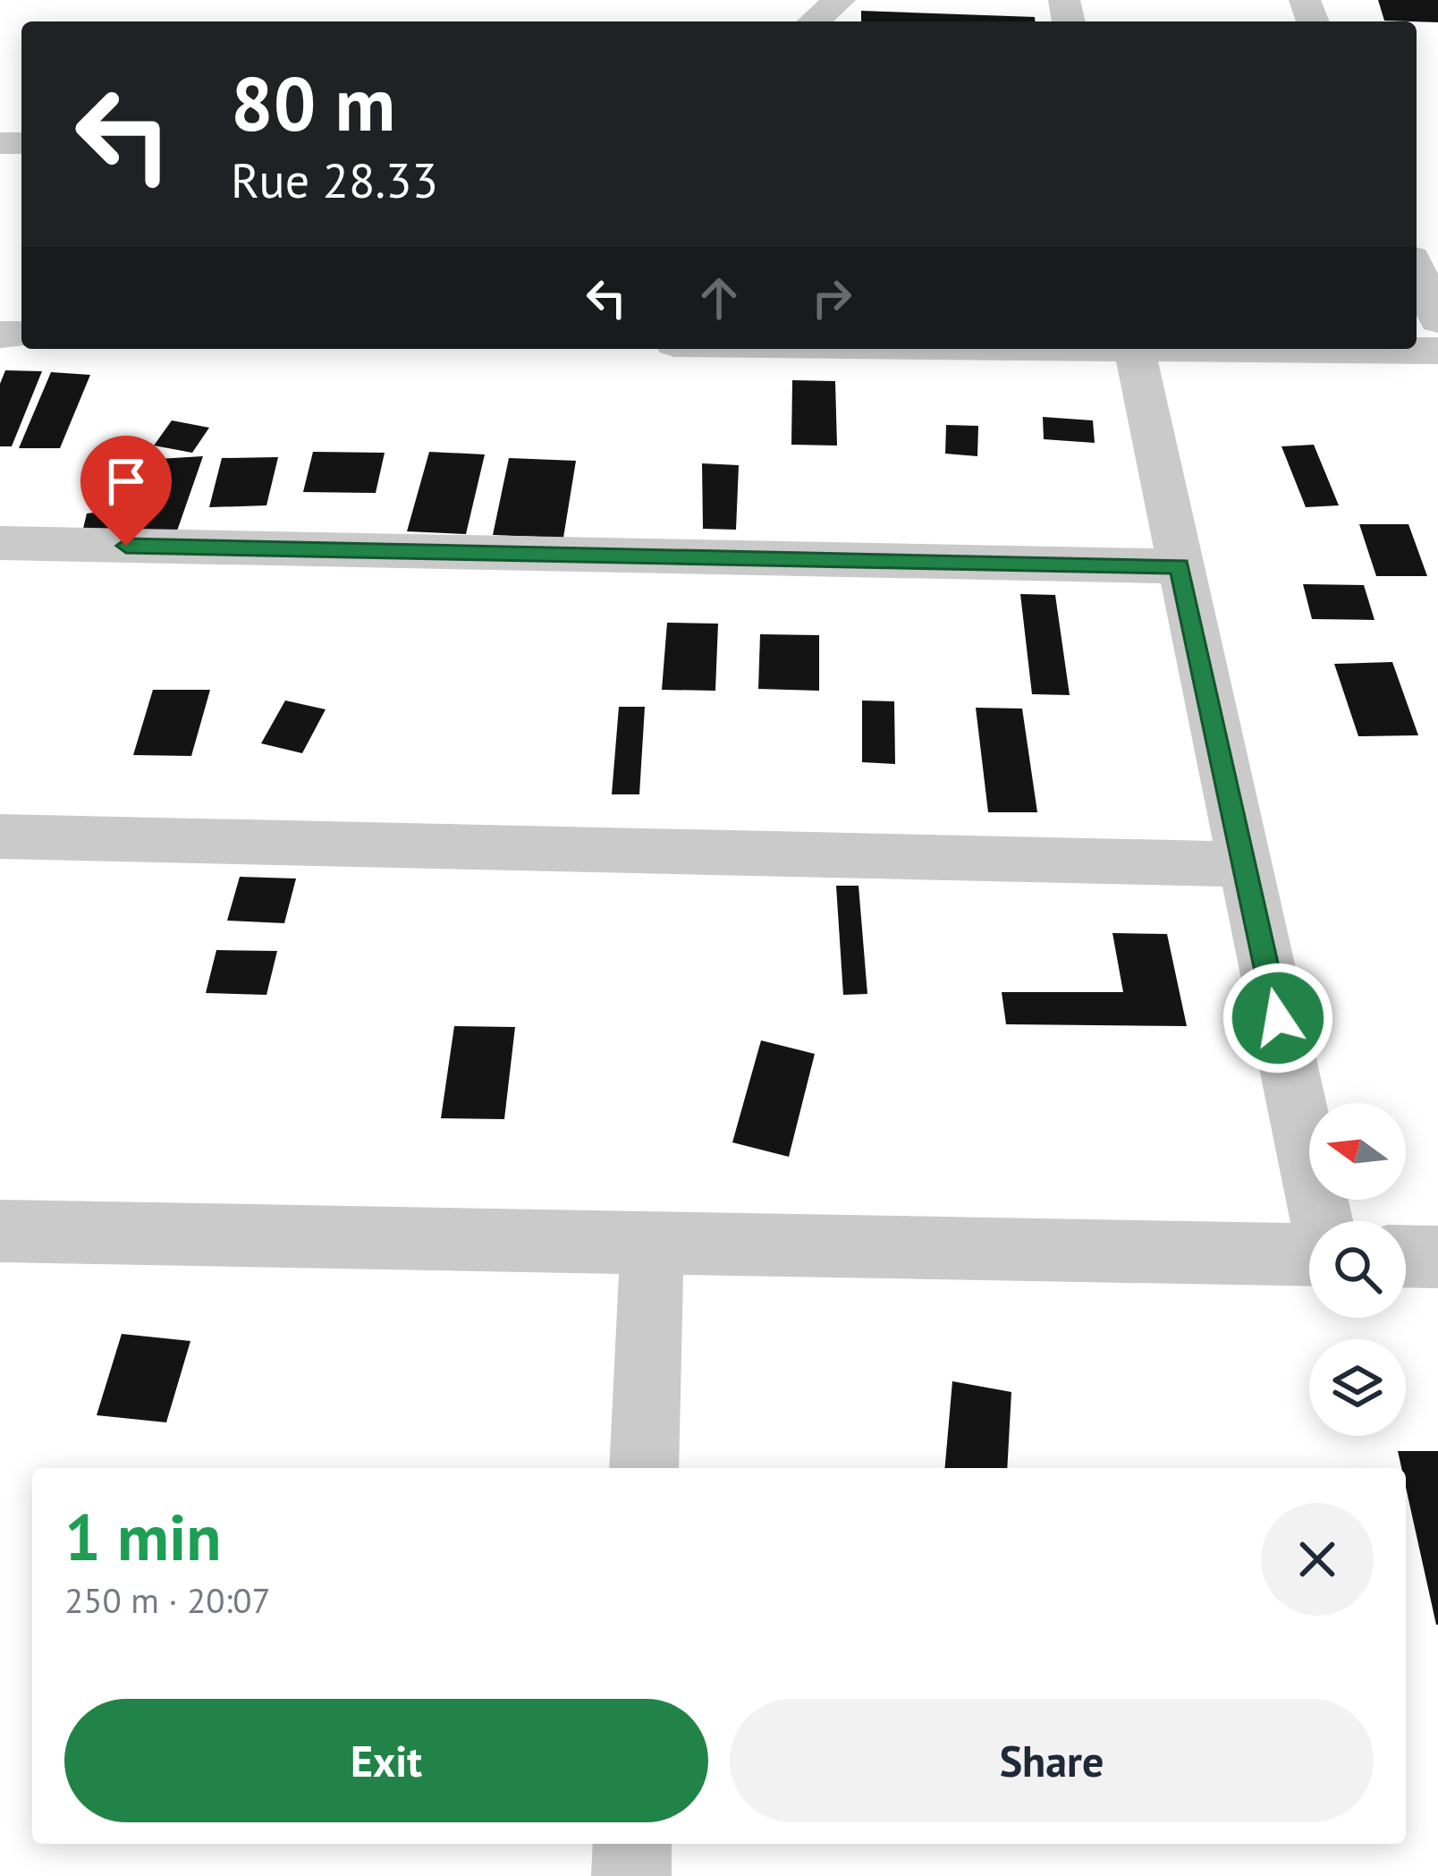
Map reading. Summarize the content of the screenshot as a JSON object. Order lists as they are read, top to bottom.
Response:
{
  "north": "left",
  "page": {
    "turn": ["80 m", "Rue 28.33"],
    "heading": ["1 min", "250 m · 20:07"],
    "buttons": ["Exit", "Share"]
  }
}
